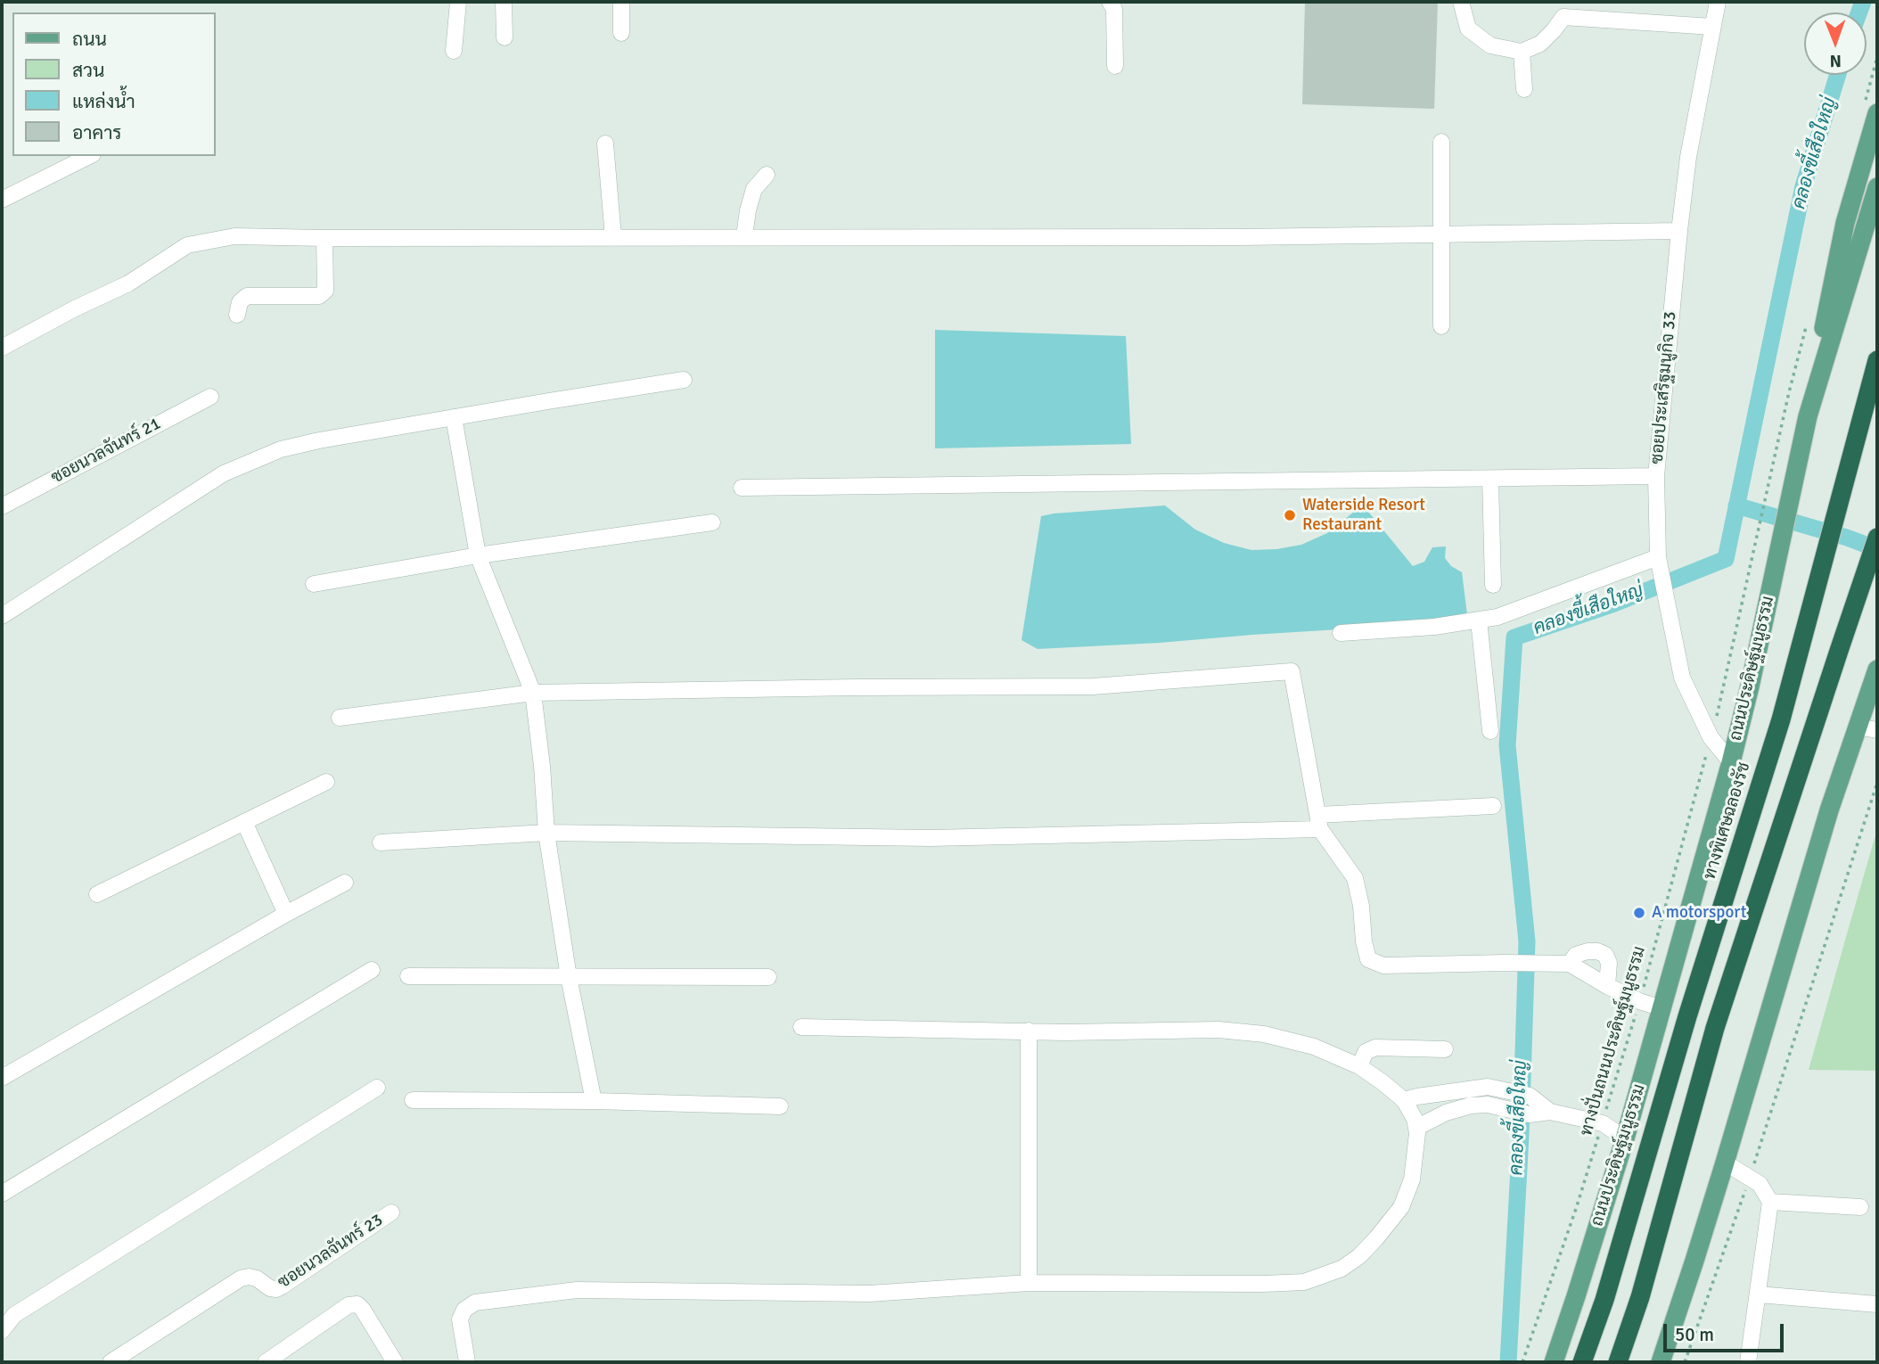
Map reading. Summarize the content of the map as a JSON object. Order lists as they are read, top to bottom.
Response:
{
  "streets": {
    "highway": ["ทางพิเศษฉลองรัช"],
    "main road": ["ถนนประดิษฐ์มนูธรรม"],
    "street": ["ซอยประเสริฐมนูกิจ 33", "ซอยนวลจันทร์ 21", "ซอยนวลจันทร์ 23"],
    "path": ["ทางปั่นถนนประดิษฐ์มนูธรรม"]
  },
  "crossings": [
    ["ซอยประเสริฐมนูกิจ 33", "ถนนประดิษฐ์มนูธรรม"],
    ["ซอยประเสริฐมนูกิจ 33", "ทางปั่นถนนประดิษฐ์มนูธรรม"]
  ],
  "water": ["คลองขี้เสือใหญ่"],
  "places": ["Waterside Resort Restaurant", "A motorsport"],
  "legend": [
    "ถนน",
    "สวน",
    "แหล่งน้ำ",
    "อาคาร"
  ],
  "scale_bar": "50 m",
  "north": "bottom"
}
